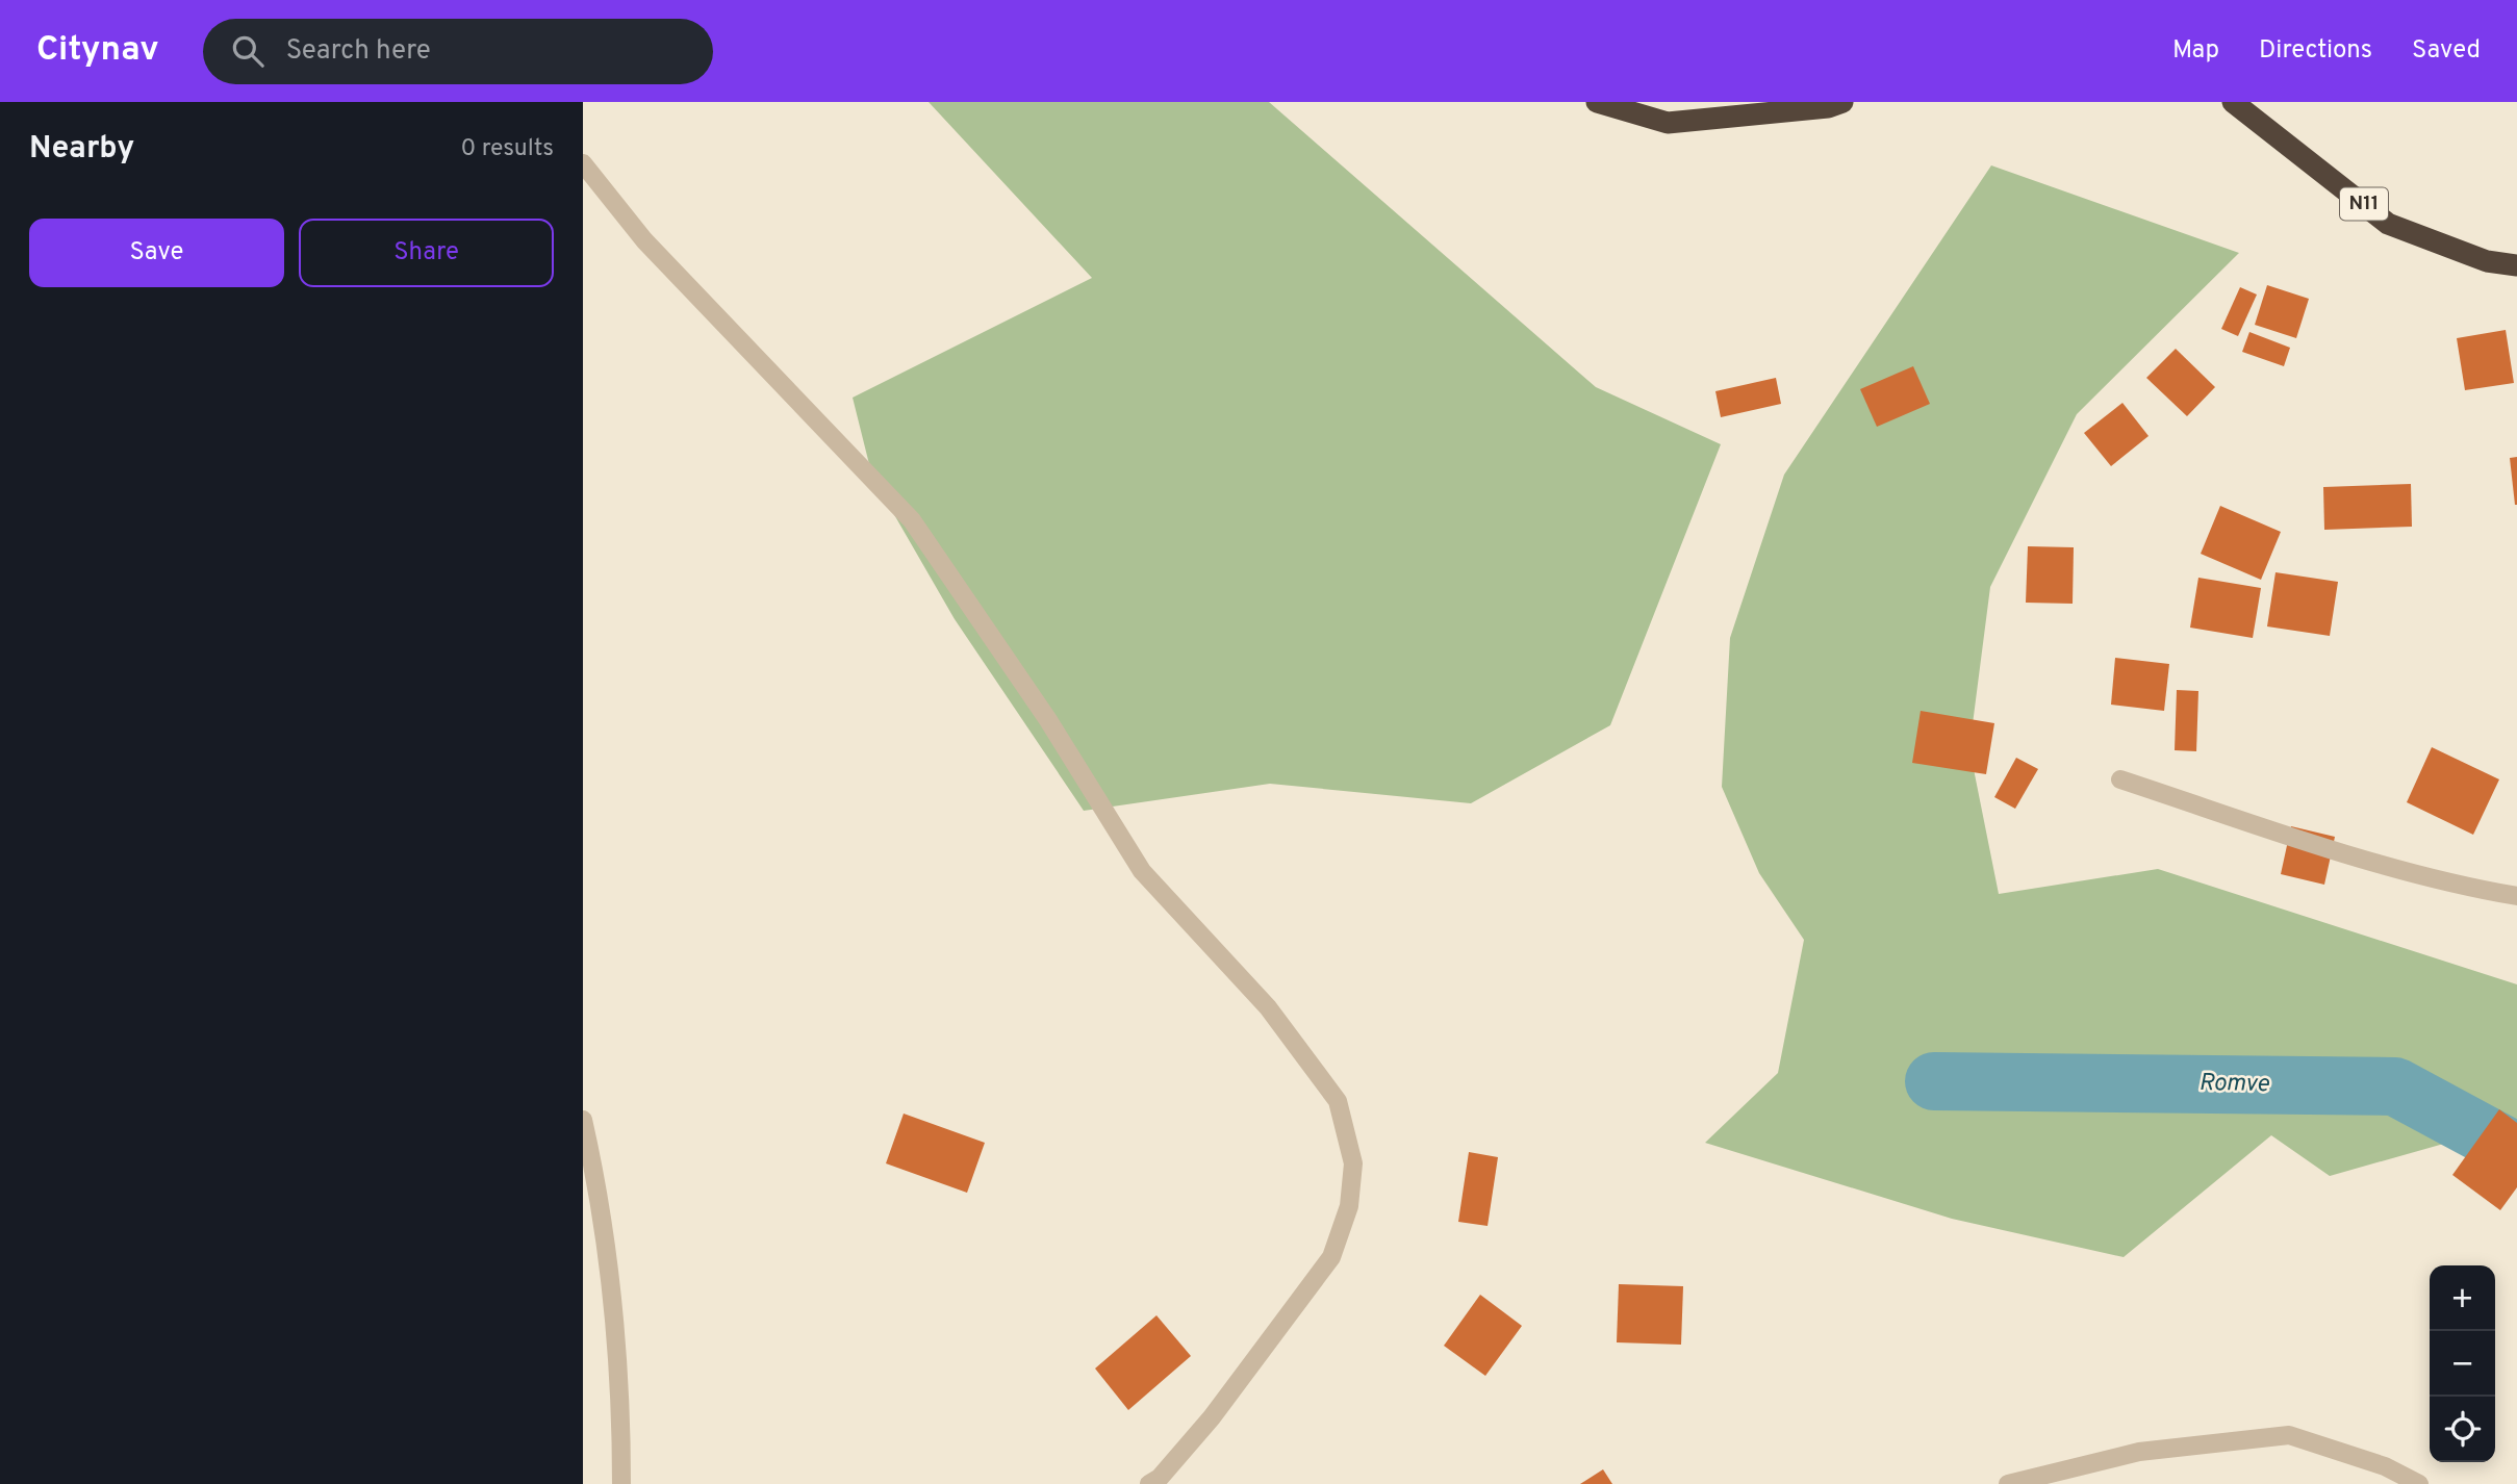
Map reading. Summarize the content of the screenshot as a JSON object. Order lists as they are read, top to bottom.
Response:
{
  "streets": {
    "highway": ["N11"]
  },
  "water": ["Romve"],
  "page": {
    "header": "Citynav",
    "search": "Search here",
    "nav": ["Map", "Directions", "Saved"],
    "heading": ["Nearby", "0 results"],
    "buttons": ["Save", "Share"],
    "map_buttons": ["+", "−"]
  }
}
